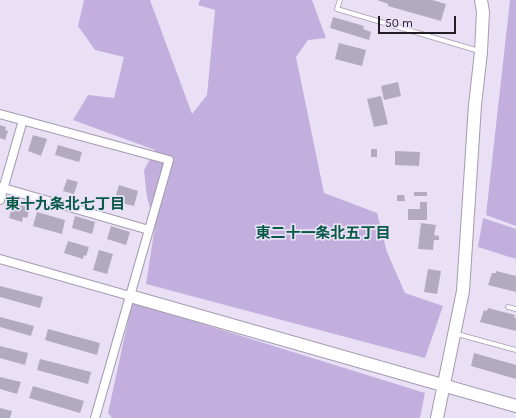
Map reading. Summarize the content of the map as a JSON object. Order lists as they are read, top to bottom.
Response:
{
  "districts": ["東十九条北七丁目", "東二十一条北五丁目"],
  "scale_bar": "50 m"
}
